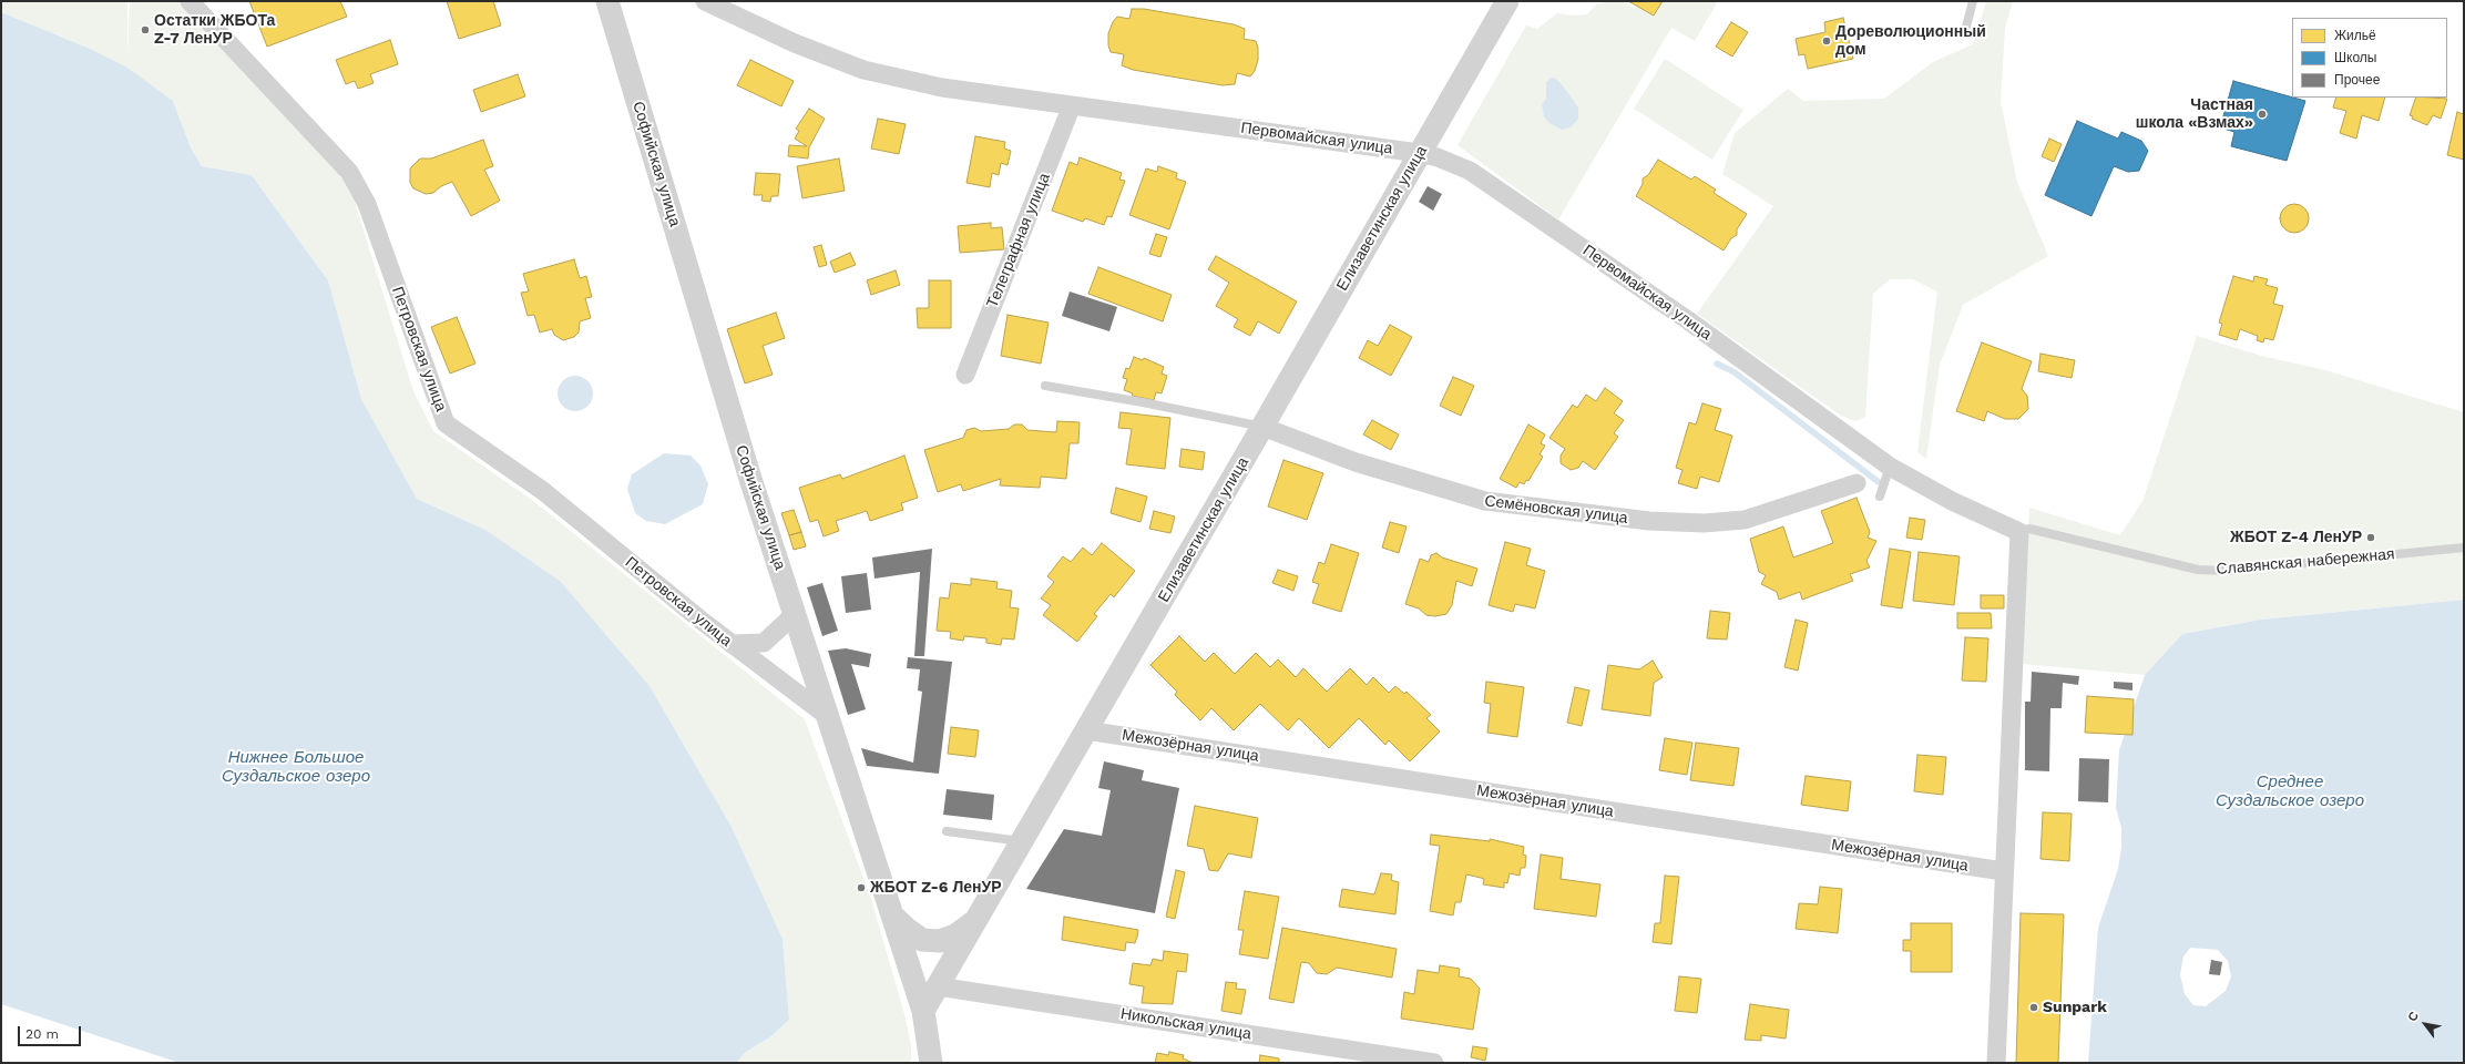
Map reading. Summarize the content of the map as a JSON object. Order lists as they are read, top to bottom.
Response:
{
  "streets": {
    "street": [
      "Первомайская улица",
      "Софийская улица",
      "Елизаветинская улица",
      "Телеграфная улица",
      "Петровская улица",
      "Семёновская улица",
      "Межозёрная улица",
      "Никольская улица"
    ],
    "lane": ["Славянская набережная"]
  },
  "crossings": [
    ["Первомайская улица", "Елизаветинская улица"],
    ["Первомайская улица", "Телеграфная улица"],
    ["Первомайская улица", "Славянская набережная"],
    ["Софийская улица", "Елизаветинская улица"],
    ["Софийская улица", "Петровская улица"],
    ["Елизаветинская улица", "Семёновская улица"],
    ["Елизаветинская улица", "Межозёрная улица"],
    ["Елизаветинская улица", "Никольская улица"]
  ],
  "water": ["Нижнее Большое Суздальское озеро", "Среднее Суздальское озеро"],
  "places": [
    "Остатки ЖБОТа Z-7 ЛенУР",
    "Дореволюционный дом",
    "Частная школа «Взмах»",
    "ЖБОТ Z-4 ЛенУР",
    "ЖБОТ Z-6 ЛенУР",
    "Sunpark"
  ],
  "legend": ["Жильё", "Школы", "Прочее"],
  "scale_bar": "20 m",
  "north": "top left"
}
